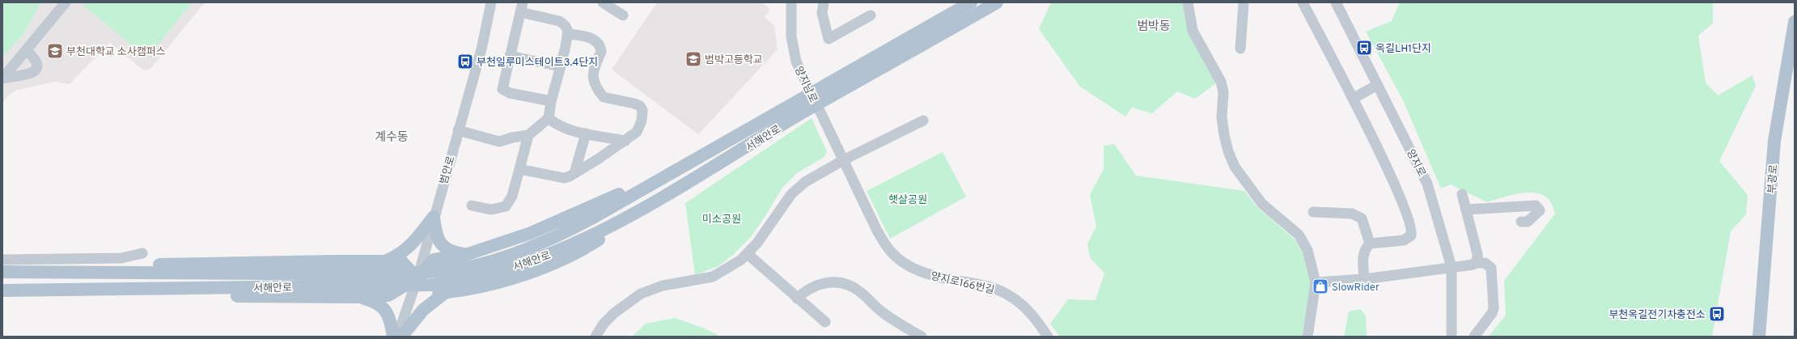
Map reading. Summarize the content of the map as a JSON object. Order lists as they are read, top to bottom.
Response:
{
  "streets": {
    "main road": ["서해안로", "부광로"],
    "street": [
      "양지남로",
      "양지로",
      "범안로",
      "양지로166번길"
    ]
  },
  "crossings": [
    ["양지남로", "양지로166번길"]
  ],
  "districts": ["범박동", "계수동"],
  "parks": ["햇살공원", "미소공원"],
  "places": {
    "bus stop": ["옥길LH1단지", "부천일루미스테이트3.4단지", "부천옥길전기차충전소"],
    "school or university": ["부천대학교 소사캠퍼스", "범박고등학교"],
    "shop": ["SlowRider"]
  }
}
